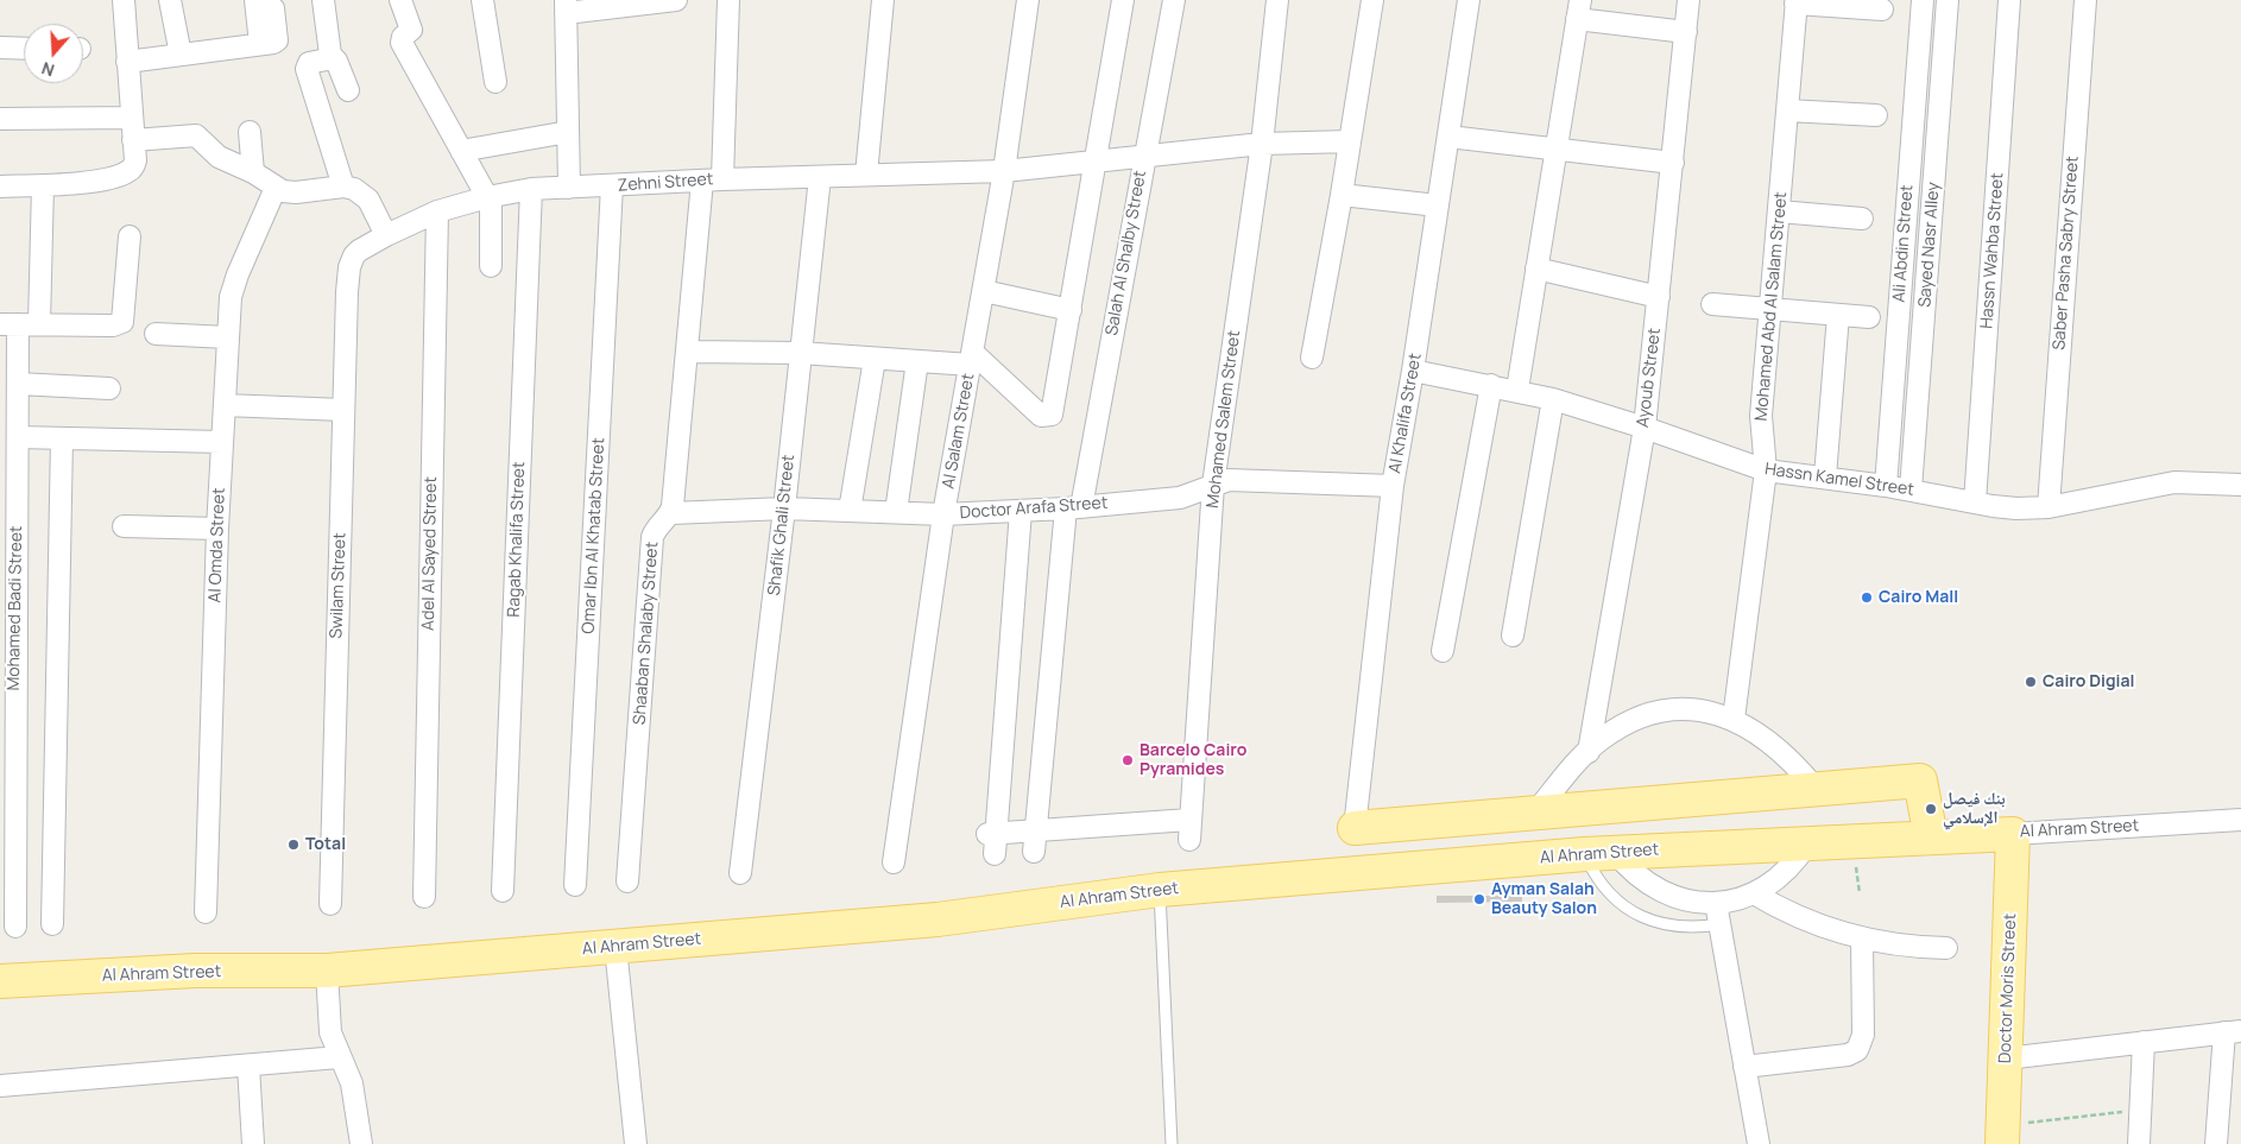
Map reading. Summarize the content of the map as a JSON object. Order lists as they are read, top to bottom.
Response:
{
  "streets": {
    "main road": ["Al Ahram Street", "Doctor Moris Street"],
    "street": [
      "Zehni Street",
      "Ali Abdin Street",
      "Sayed Nasr Alley",
      "Hassn Wahba Street",
      "Salah Al Shalby Street",
      "Saber Pasha Sabry Street",
      "Mohamed Abd Al Salam Street",
      "Ayoub Street",
      "Al Khalifa Street",
      "Mohamed Salem Street",
      "Al Salam Street",
      "Hassn Kamel Street",
      "Doctor Arafa Street",
      "Shafik Ghali Street",
      "Omar Ibn Al Khatab Street",
      "Ragab Khalifa Street",
      "Al Omda Street",
      "Adel Al Sayed Street",
      "Swilam Street",
      "Mohamed Badi Street",
      "Shaaban Shalaby Street"
    ]
  },
  "crossings": [
    ["Zehni Street", "Salah Al Shalby Street"],
    ["Zehni Street", "Mohamed Salem Street"],
    ["Zehni Street", "Al Salam Street"],
    ["Zehni Street", "Shafik Ghali Street"],
    ["Zehni Street", "Omar Ibn Al Khatab Street"],
    ["Zehni Street", "Ragab Khalifa Street"],
    ["Zehni Street", "Adel Al Sayed Street"],
    ["Zehni Street", "Swilam Street"],
    ["Ali Abdin Street", "Hassn Kamel Street"],
    ["Sayed Nasr Alley", "Hassn Kamel Street"],
    ["Hassn Wahba Street", "Hassn Kamel Street"],
    ["Salah Al Shalby Street", "Mohamed Salem Street"],
    ["Salah Al Shalby Street", "Doctor Arafa Street"],
    ["Saber Pasha Sabry Street", "Hassn Kamel Street"],
    ["Mohamed Abd Al Salam Street", "Hassn Kamel Street"],
    ["Ayoub Street", "Hassn Kamel Street"],
    ["Al Khalifa Street", "Hassn Kamel Street"],
    ["Al Khalifa Street", "Doctor Arafa Street"],
    ["Mohamed Salem Street", "Doctor Arafa Street"],
    ["Al Salam Street", "Doctor Arafa Street"],
    ["Doctor Arafa Street", "Shafik Ghali Street"],
    ["Doctor Arafa Street", "Shaaban Shalaby Street"],
    ["Al Ahram Street", "Doctor Moris Street"]
  ],
  "places": [
    "Cairo Mall",
    "Cairo Digial",
    "Barcelo Cairo Pyramides",
    "بنك فيصل الإسلامي",
    "Total",
    "Ayman Salah Beauty Salon"
  ],
  "north": "bottom"
}
